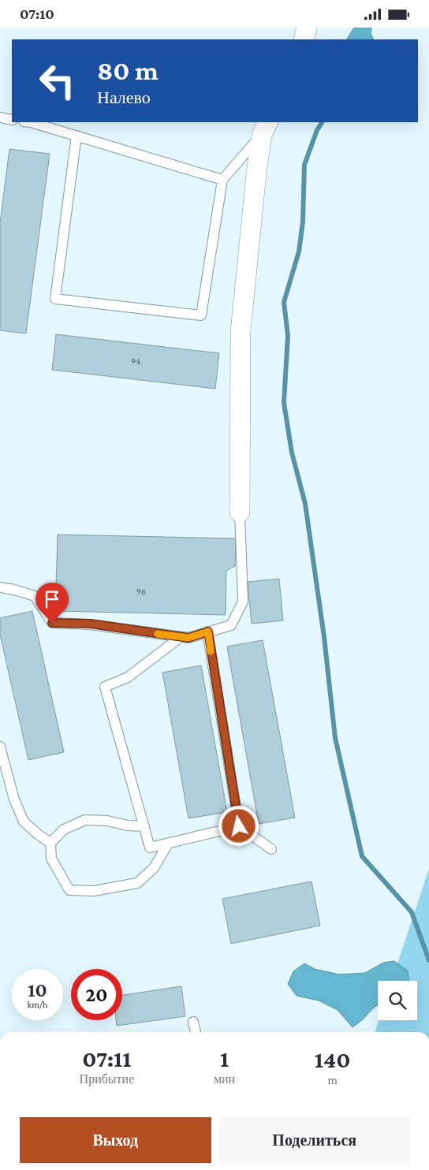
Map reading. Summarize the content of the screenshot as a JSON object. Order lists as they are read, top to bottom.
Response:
{
  "house_numbers": ["94", "96"],
  "page": {
    "status": "07:10",
    "turn": ["80 m", "Налево"],
    "speed": "10 km/h",
    "limit": "20",
    "eta": [
      "07:11",
      "Прибытие",
      "1",
      "мин",
      "140",
      "m"
    ],
    "buttons": ["Выход", "Поделиться"]
  }
}
